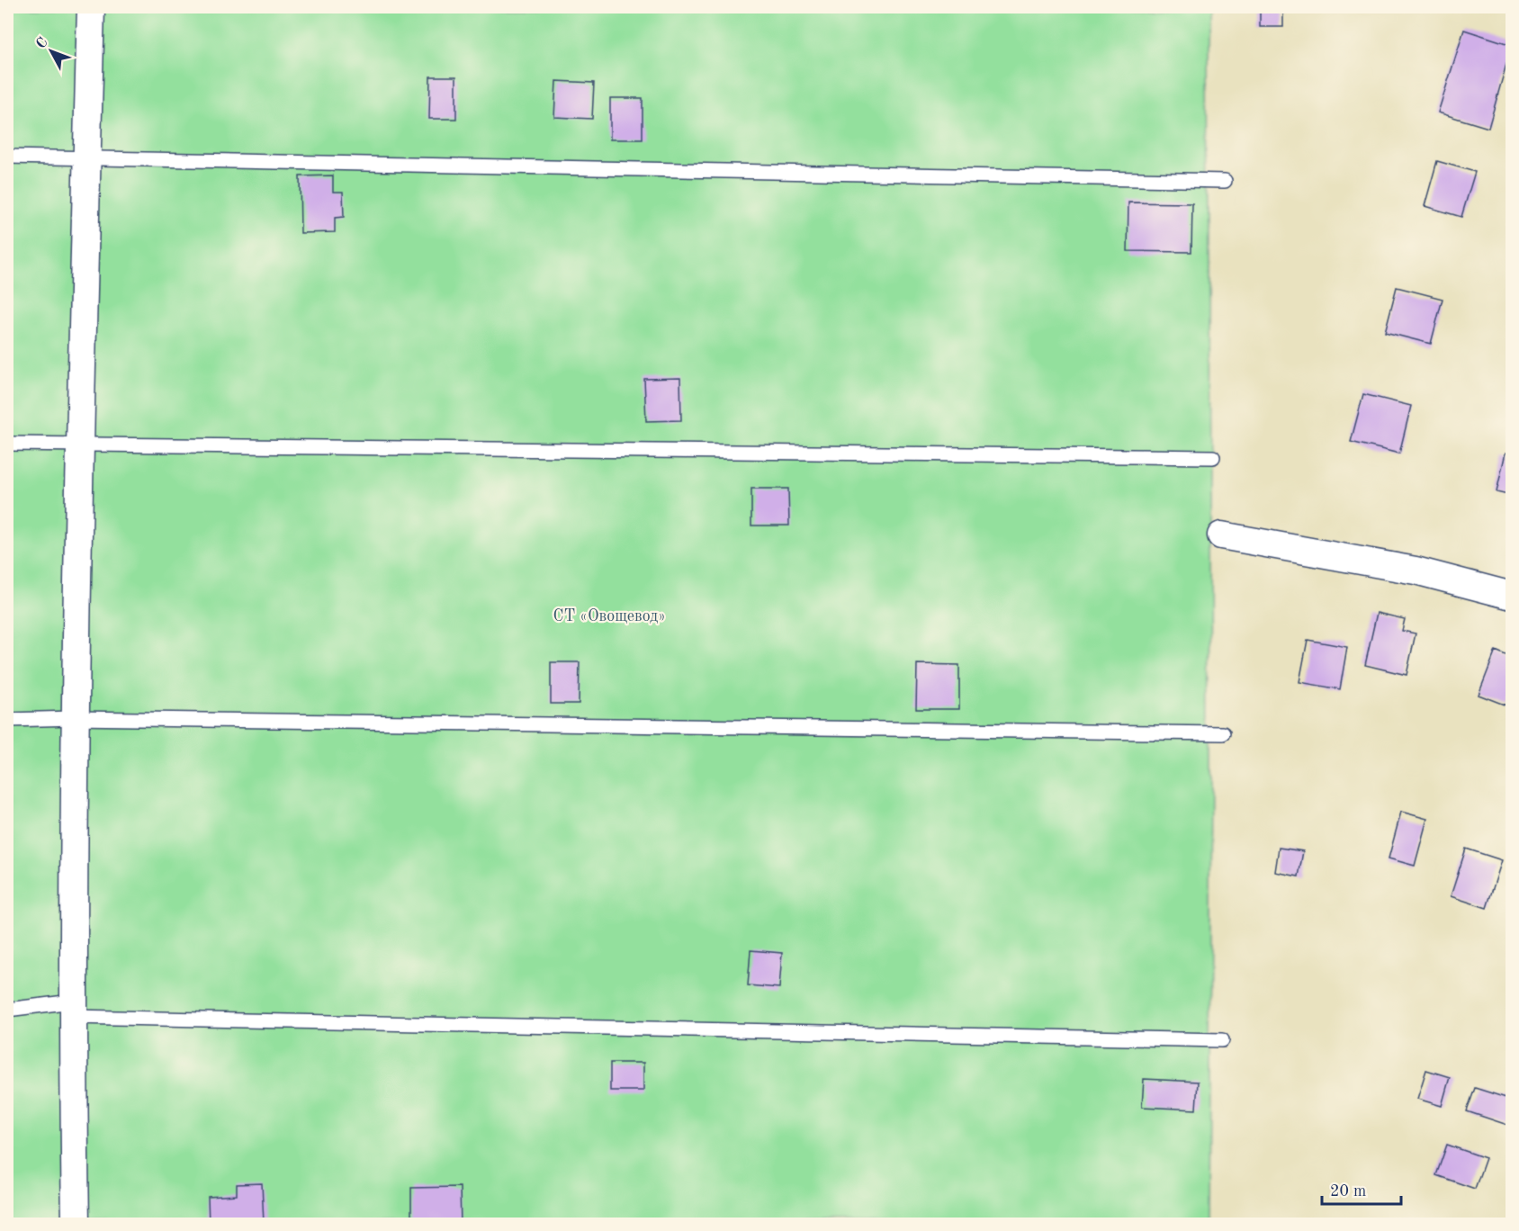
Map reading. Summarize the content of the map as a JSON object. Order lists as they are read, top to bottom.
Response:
{
  "parks": ["СТ «Овощевод»"],
  "scale_bar": "20 m",
  "north": "top left"
}
